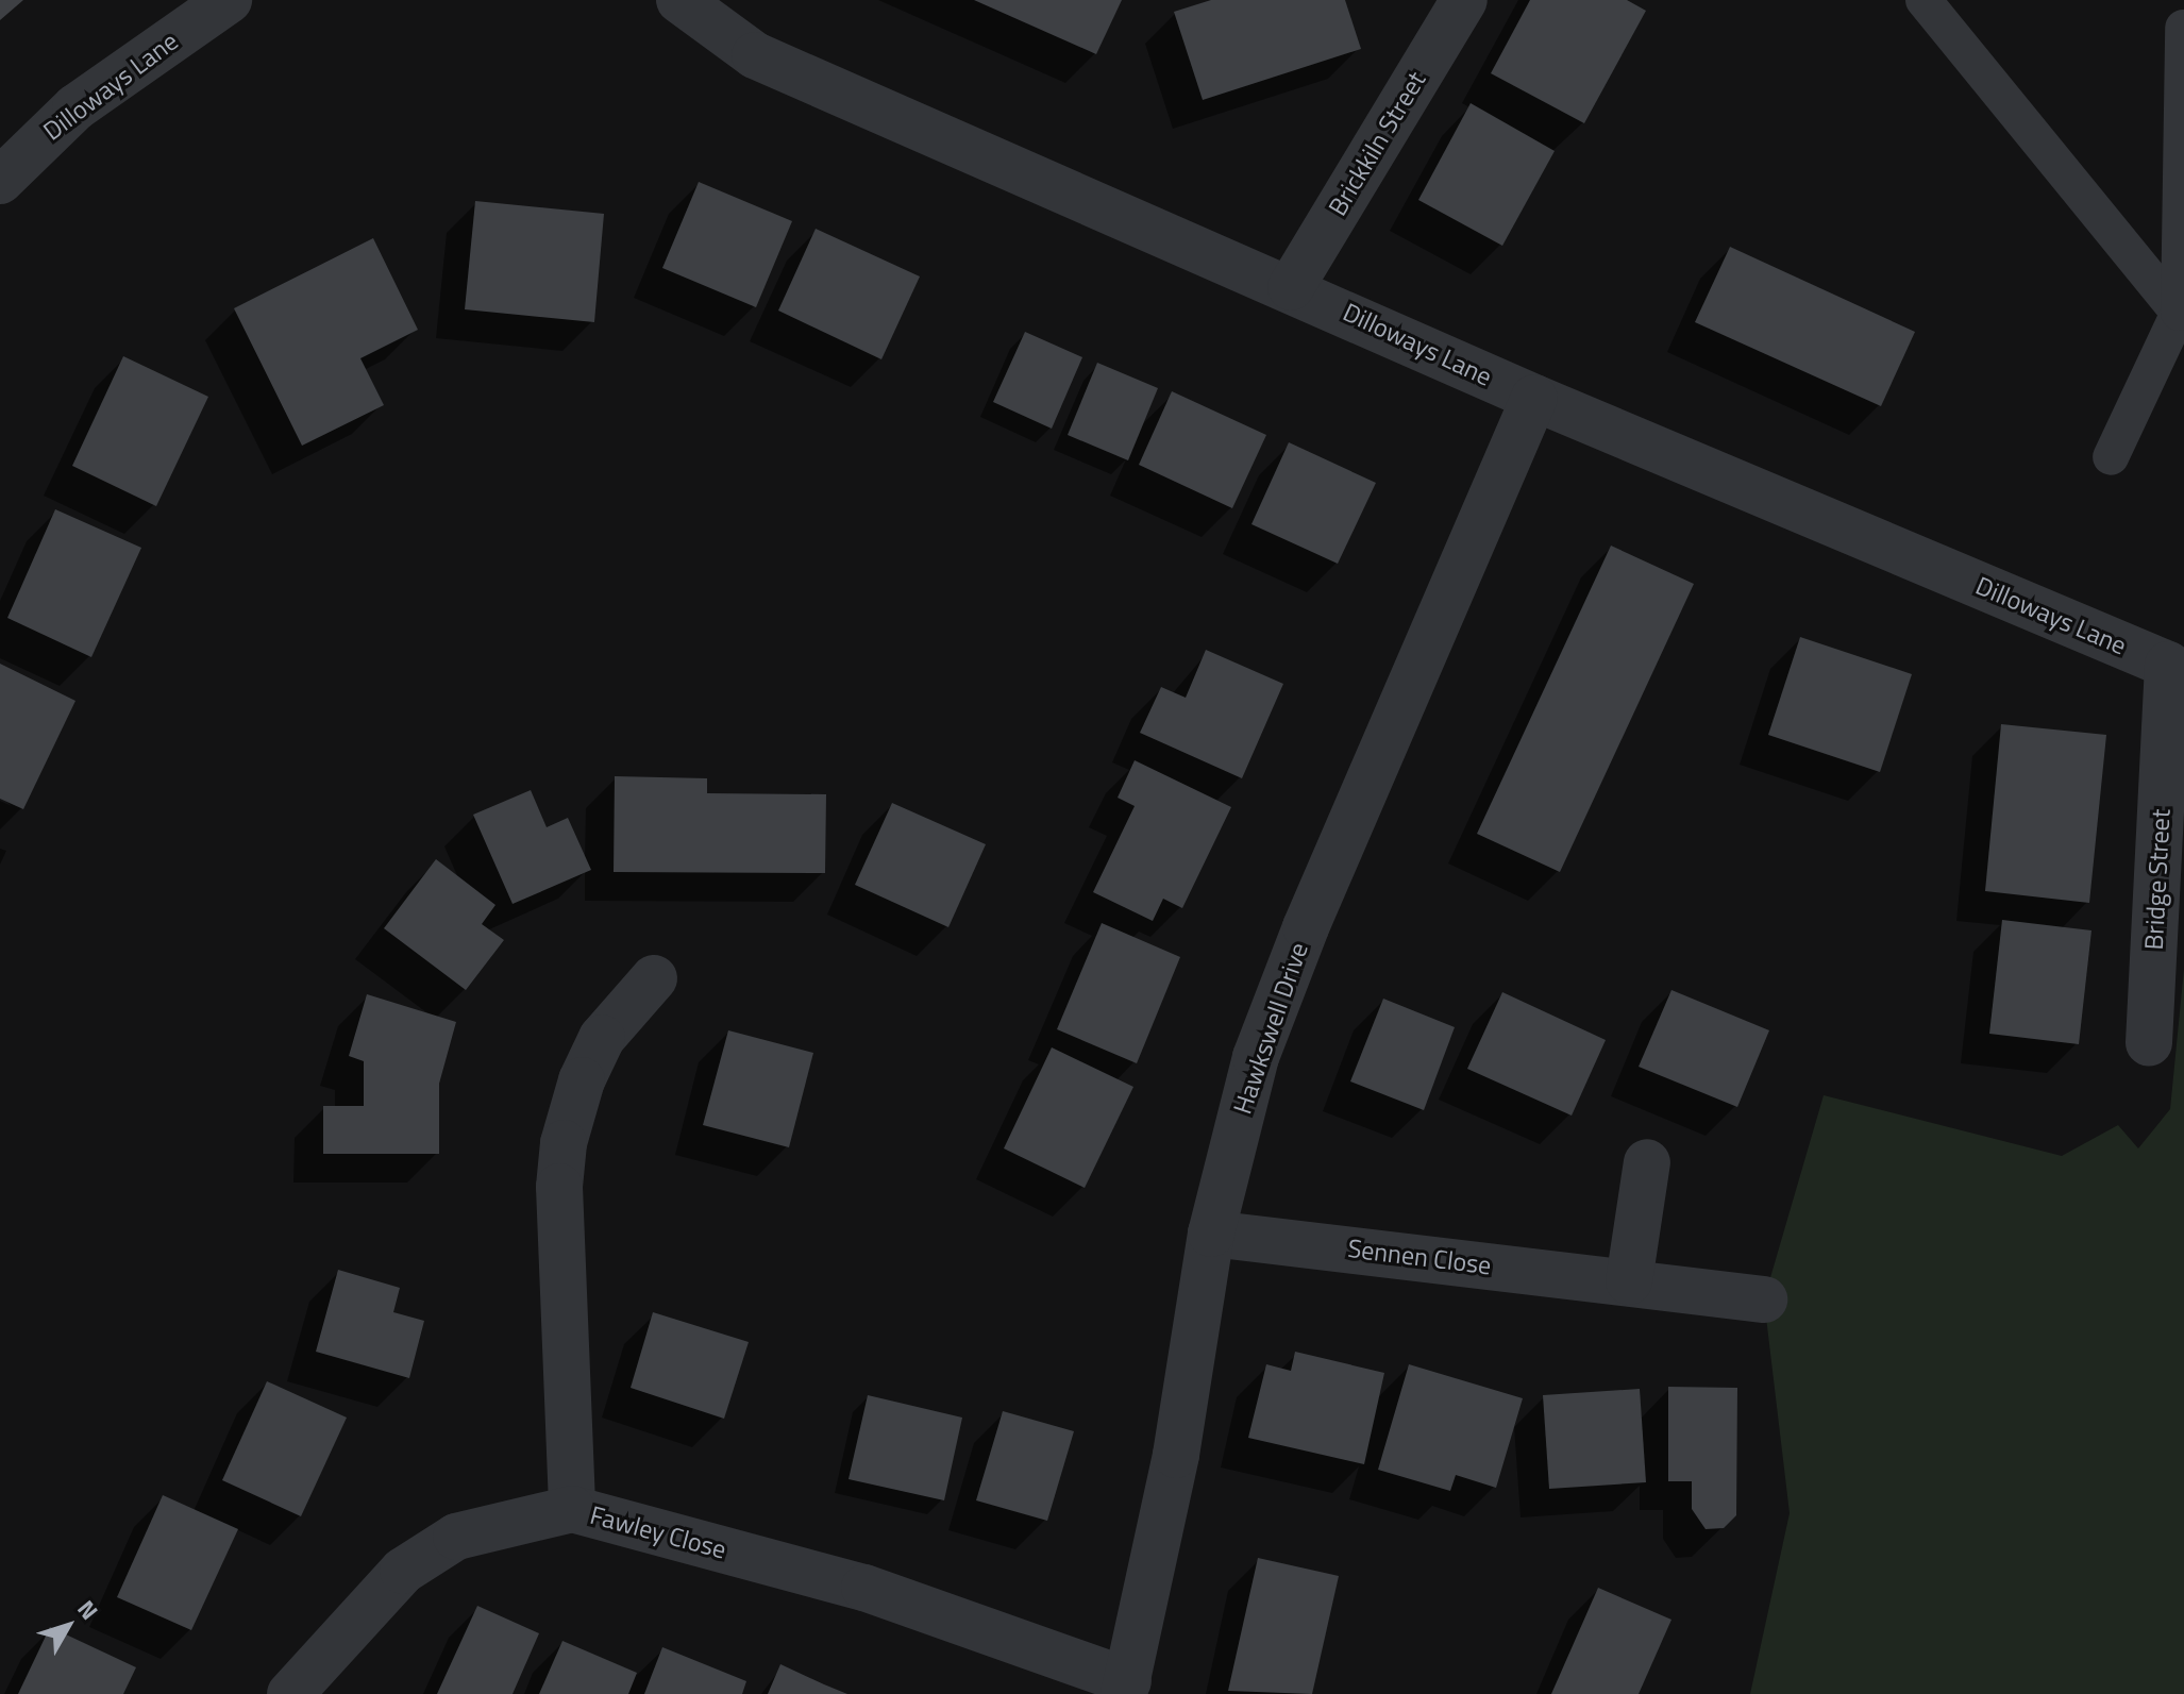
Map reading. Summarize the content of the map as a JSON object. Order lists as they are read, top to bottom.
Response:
{
  "streets": {
    "street": [
      "Dilloways Lane",
      "Brickkiln Street",
      "Bridge Street",
      "Hawkswell Drive",
      "Sennen Close",
      "Fawley Close"
    ]
  },
  "crossings": [
    ["Dilloways Lane", "Brickkiln Street"],
    ["Dilloways Lane", "Bridge Street"],
    ["Dilloways Lane", "Hawkswell Drive"],
    ["Hawkswell Drive", "Sennen Close"],
    ["Hawkswell Drive", "Fawley Close"]
  ],
  "north": "top right"
}
